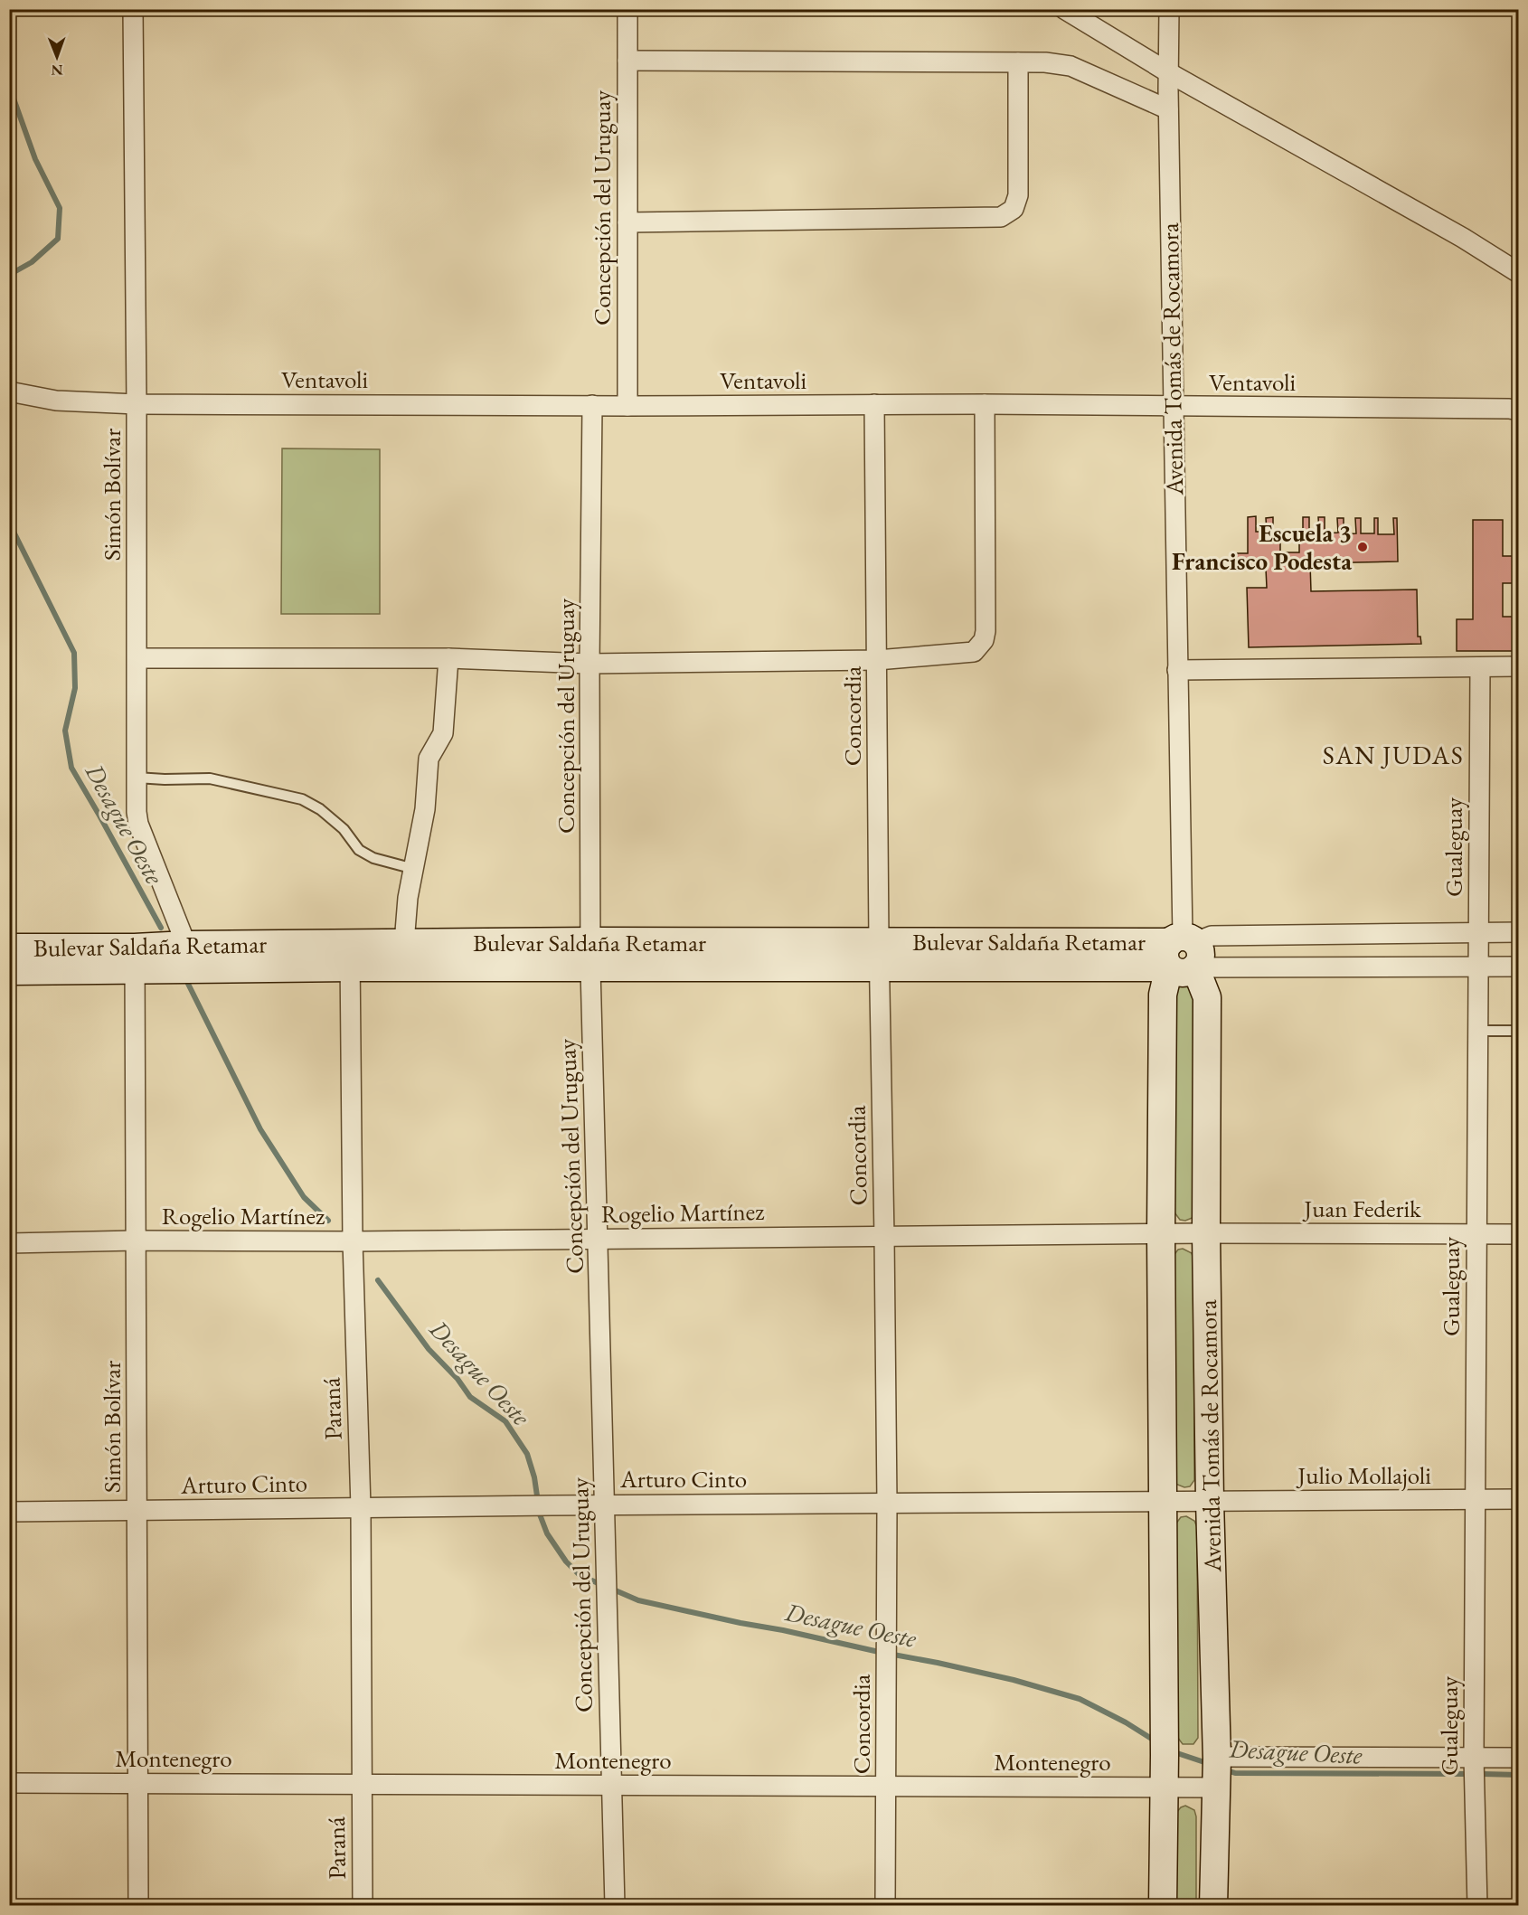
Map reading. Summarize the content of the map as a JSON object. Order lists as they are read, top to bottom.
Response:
{
  "streets": {
    "street": [
      "Concepción del Uruguay",
      "Avenida Tomás de Rocamora",
      "Ventavoli",
      "Simón Bolívar",
      "Concordia",
      "Gualeguay",
      "Bulevar Saldaña Retamar",
      "Juan Federik",
      "Rogelio Martínez",
      "Paraná",
      "Julio Mollajoli",
      "Arturo Cinto",
      "Montenegro"
    ]
  },
  "crossings": [
    ["Concepción del Uruguay", "Ventavoli"],
    ["Concepción del Uruguay", "Bulevar Saldaña Retamar"],
    ["Concepción del Uruguay", "Rogelio Martínez"],
    ["Concepción del Uruguay", "Arturo Cinto"],
    ["Concepción del Uruguay", "Montenegro"],
    ["Avenida Tomás de Rocamora", "Ventavoli"],
    ["Avenida Tomás de Rocamora", "Bulevar Saldaña Retamar"],
    ["Avenida Tomás de Rocamora", "Juan Federik"],
    ["Avenida Tomás de Rocamora", "Rogelio Martínez"],
    ["Avenida Tomás de Rocamora", "Julio Mollajoli"],
    ["Avenida Tomás de Rocamora", "Arturo Cinto"],
    ["Avenida Tomás de Rocamora", "Montenegro"],
    ["Ventavoli", "Simón Bolívar"],
    ["Ventavoli", "Concordia"],
    ["Simón Bolívar", "Bulevar Saldaña Retamar"],
    ["Simón Bolívar", "Rogelio Martínez"],
    ["Simón Bolívar", "Arturo Cinto"],
    ["Simón Bolívar", "Montenegro"],
    ["Concordia", "Bulevar Saldaña Retamar"],
    ["Concordia", "Rogelio Martínez"],
    ["Concordia", "Arturo Cinto"],
    ["Concordia", "Montenegro"],
    ["Gualeguay", "Bulevar Saldaña Retamar"],
    ["Gualeguay", "Juan Federik"],
    ["Gualeguay", "Julio Mollajoli"],
    ["Gualeguay", "Montenegro"],
    ["Bulevar Saldaña Retamar", "Paraná"],
    ["Juan Federik", "Rogelio Martínez"],
    ["Rogelio Martínez", "Paraná"],
    ["Paraná", "Arturo Cinto"],
    ["Paraná", "Montenegro"],
    ["Julio Mollajoli", "Arturo Cinto"]
  ],
  "districts": ["SAN JUDAS"],
  "water": ["Desague Oeste"],
  "places": ["Escuela 3 Francisco Podesta"],
  "north": "bottom"
}
